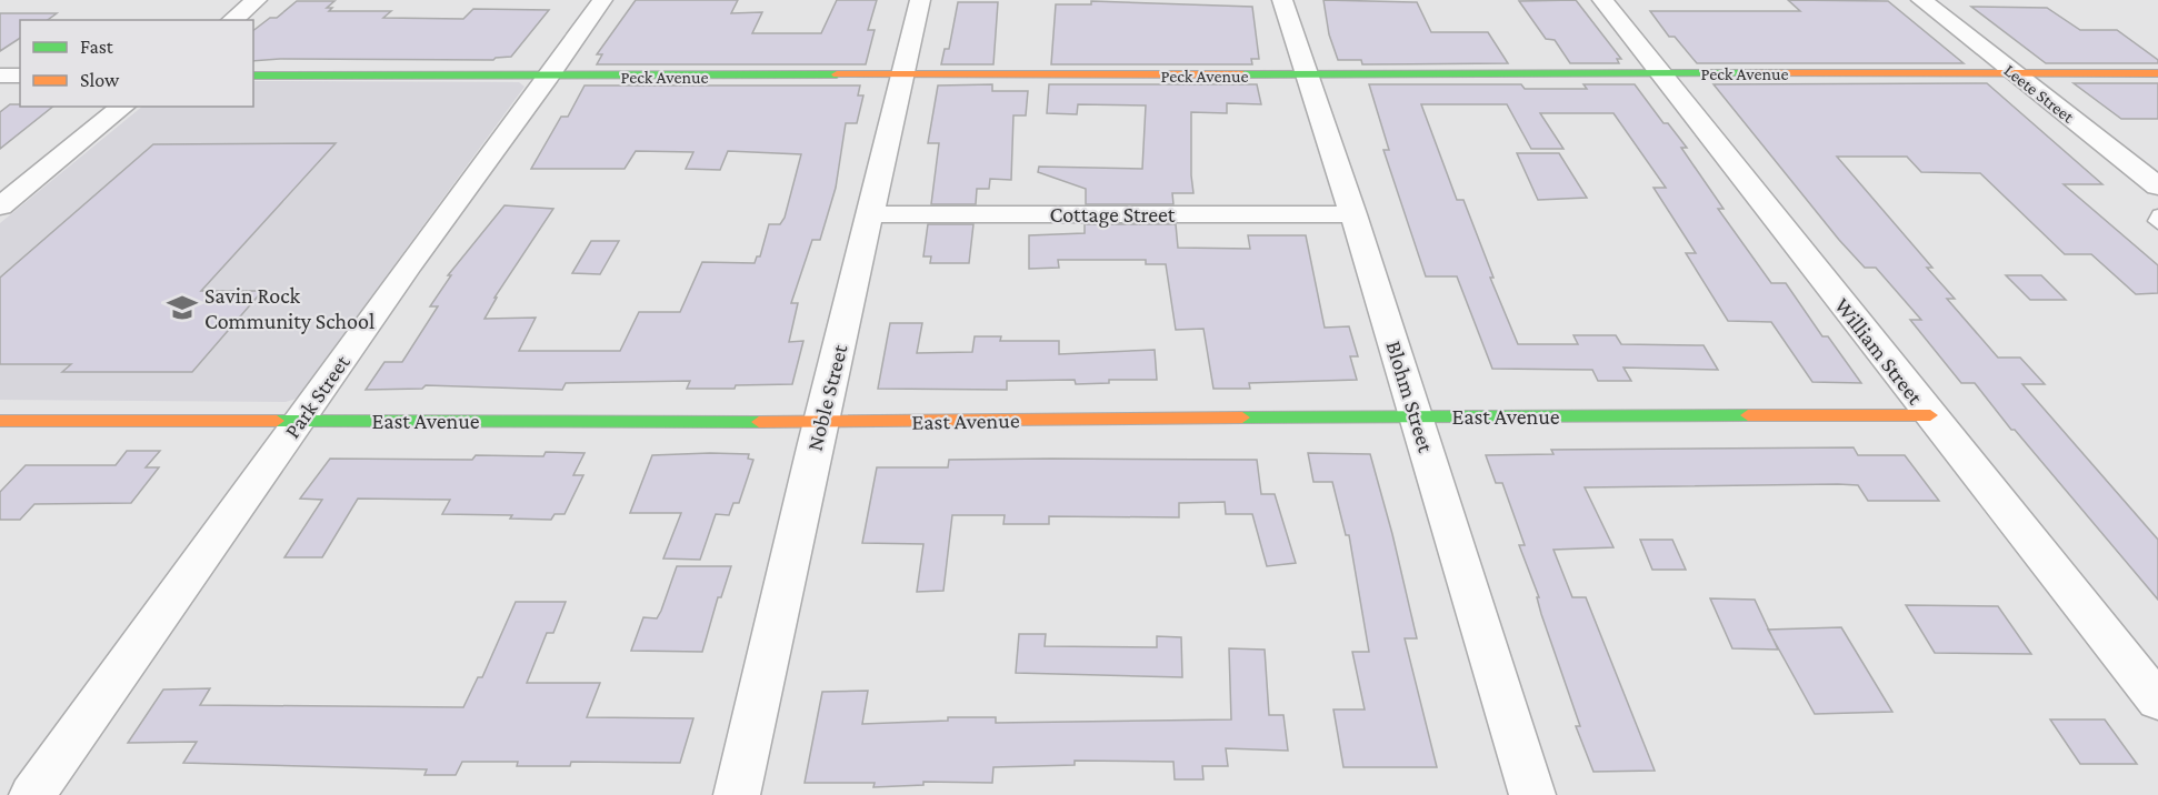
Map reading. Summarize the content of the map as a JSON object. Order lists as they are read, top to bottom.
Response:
{
  "streets": {
    "street": [
      "Peck Avenue",
      "Leete Street",
      "Cottage Street",
      "William Street",
      "Park Street",
      "Blohm Street",
      "Noble Street",
      "East Avenue"
    ]
  },
  "crossings": [
    ["Peck Avenue", "Leete Street"],
    ["Peck Avenue", "William Street"],
    ["Peck Avenue", "Park Street"],
    ["Peck Avenue", "Blohm Street"],
    ["Peck Avenue", "Noble Street"],
    ["Cottage Street", "Blohm Street"],
    ["Cottage Street", "Noble Street"],
    ["William Street", "East Avenue"],
    ["Park Street", "East Avenue"],
    ["Blohm Street", "East Avenue"],
    ["Noble Street", "East Avenue"]
  ],
  "places": {
    "school or university": ["Savin Rock Community School"]
  },
  "legend": ["Fast", "Slow"]
}
